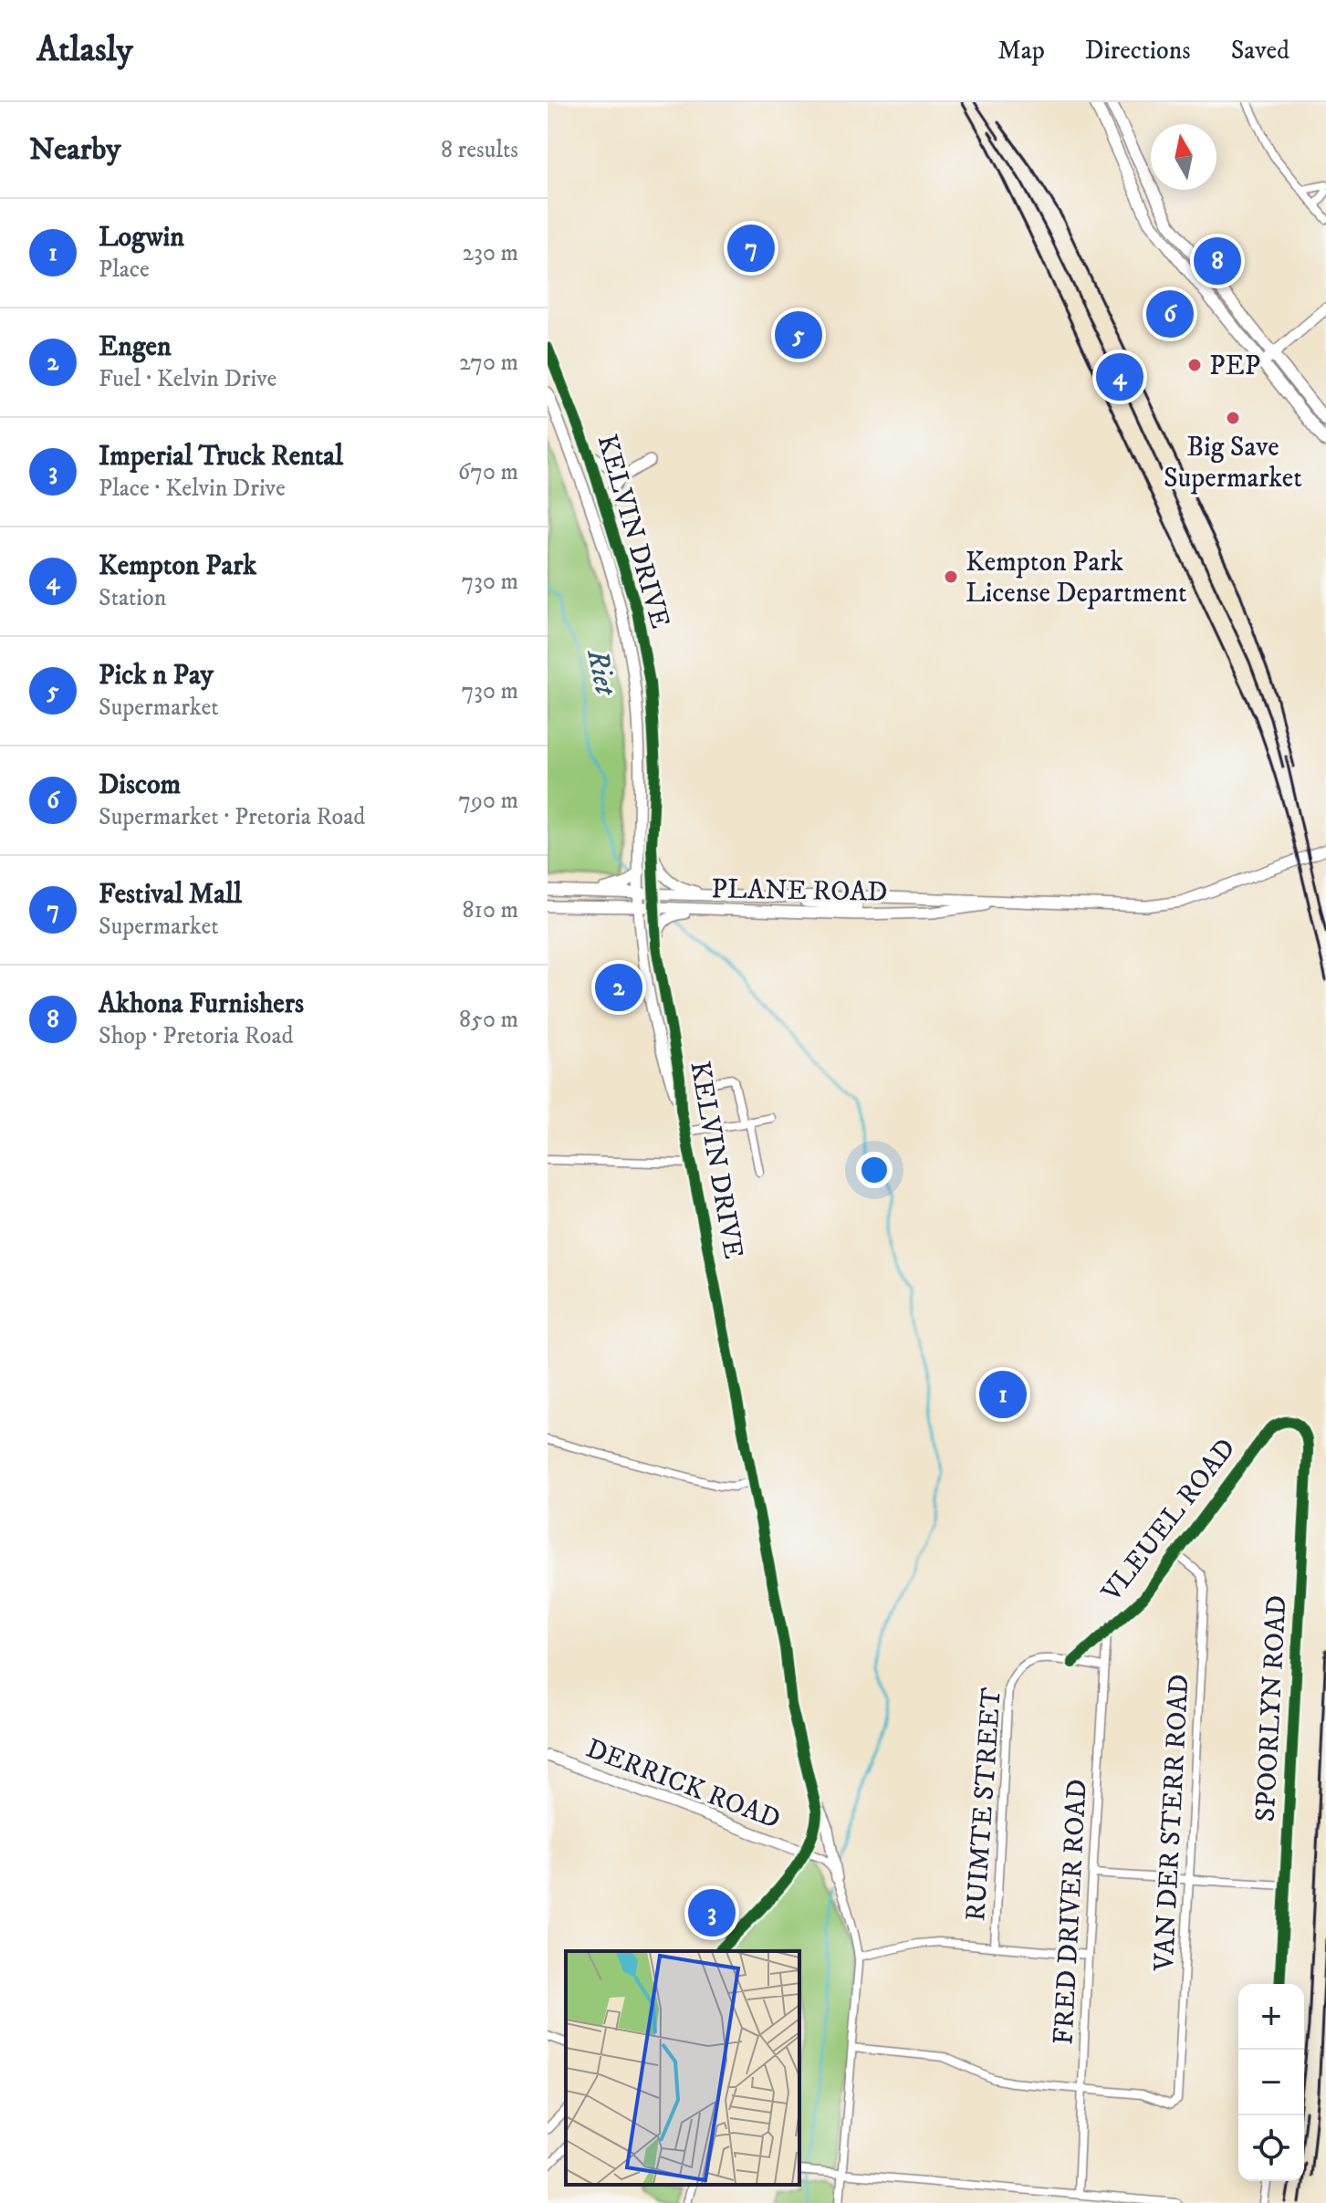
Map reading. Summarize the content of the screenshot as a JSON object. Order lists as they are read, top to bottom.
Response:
{
  "streets": {
    "street": [
      "KELVIN DRIVE",
      "PLANE ROAD",
      "VLEUEL ROAD",
      "SPOORLYN ROAD",
      "DERRICK ROAD",
      "RUIMTE STREET",
      "VAN DER STERR ROAD",
      "FRED DRIVER ROAD"
    ]
  },
  "crossings": [
    ["KELVIN DRIVE", "PLANE ROAD"],
    ["KELVIN DRIVE", "DERRICK ROAD"],
    ["VLEUEL ROAD", "SPOORLYN ROAD"],
    ["VLEUEL ROAD", "RUIMTE STREET"],
    ["VLEUEL ROAD", "VAN DER STERR ROAD"],
    ["VLEUEL ROAD", "FRED DRIVER ROAD"],
    ["RUIMTE STREET", "FRED DRIVER ROAD"],
    ["VAN DER STERR ROAD", "FRED DRIVER ROAD"]
  ],
  "water": ["Riet"],
  "places": ["PEP", "Big Save Supermarket", "Kempton Park License Department"],
  "north": "top",
  "page": {
    "header": "Atlasly",
    "nav": ["Map", "Directions", "Saved"],
    "heading": ["Nearby", "8 results"],
    "list": [
      {
        "mark": "1",
        "name": "Logwin",
        "note": "Place",
        "value": "230 m"
      },
      {
        "mark": "2",
        "name": "Engen",
        "note": "Fuel · Kelvin Drive",
        "value": "270 m"
      },
      {
        "mark": "3",
        "name": "Imperial Truck Rental",
        "note": "Place · Kelvin Drive",
        "value": "670 m"
      },
      {
        "mark": "4",
        "name": "Kempton Park",
        "note": "Station",
        "value": "730 m"
      },
      {
        "mark": "5",
        "name": "Pick n Pay",
        "note": "Supermarket",
        "value": "730 m"
      },
      {
        "mark": "6",
        "name": "Discom",
        "note": "Supermarket · Pretoria Road",
        "value": "790 m"
      },
      {
        "mark": "7",
        "name": "Festival Mall",
        "note": "Supermarket",
        "value": "810 m"
      },
      {
        "mark": "8",
        "name": "Akhona Furnishers",
        "note": "Shop · Pretoria Road",
        "value": "850 m"
      }
    ],
    "pins": [
      "7",
      "8",
      "6",
      "5",
      "4",
      "2",
      "1",
      "3"
    ],
    "map_buttons": ["+", "−"]
  }
}
